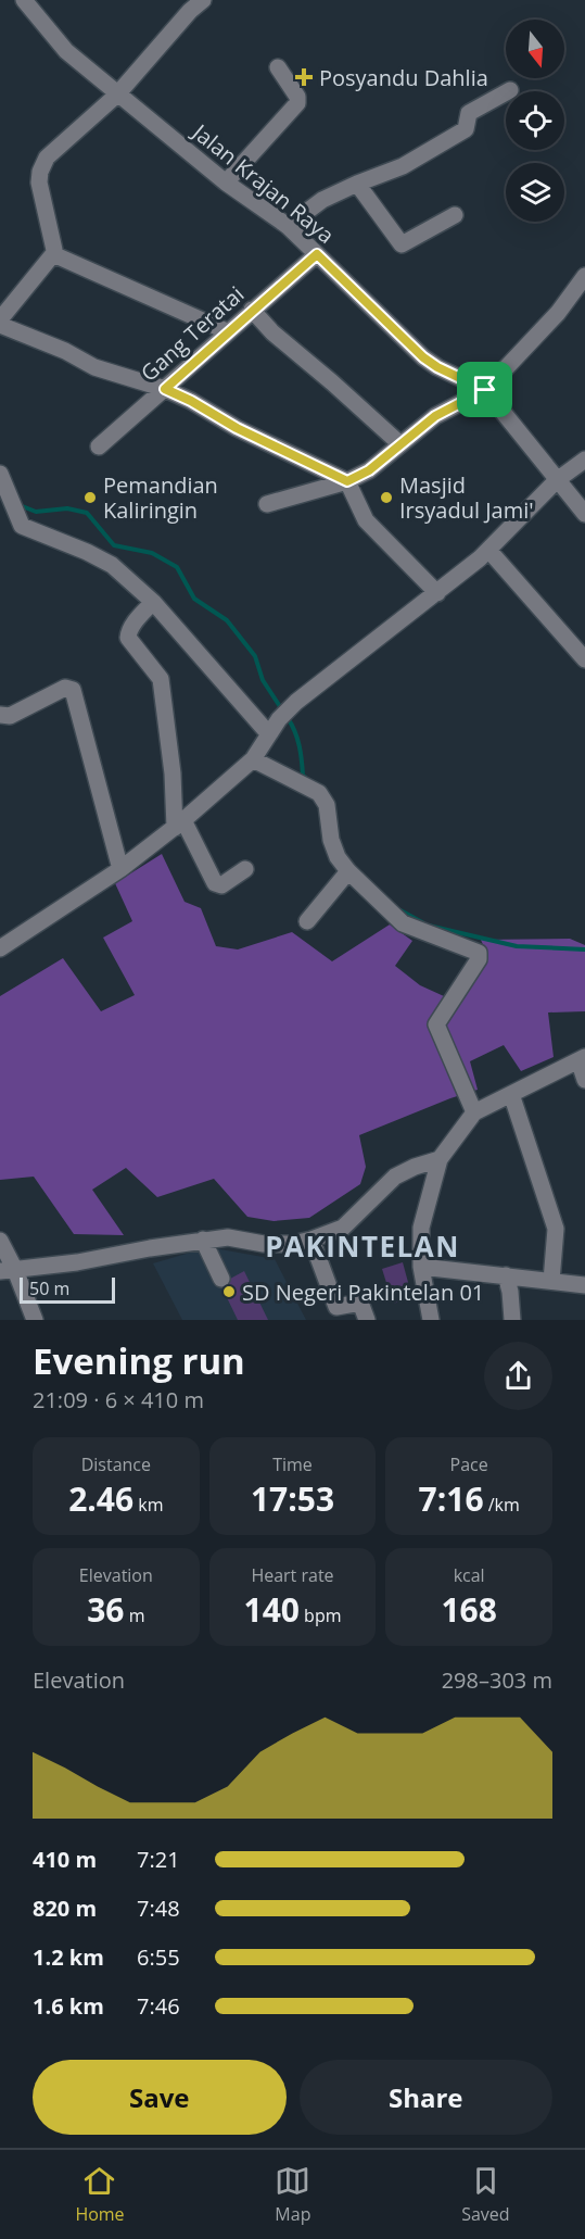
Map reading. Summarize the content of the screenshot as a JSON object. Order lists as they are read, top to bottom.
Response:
{
  "streets": {
    "street": ["Jalan Krajan Raya", "Gang Teratai"]
  },
  "crossings": [
    ["Jalan Krajan Raya", "Gang Teratai"]
  ],
  "districts": ["PAKINTELAN"],
  "places": {
    "health": ["Posyandu Dahlia"],
    "other": ["Pemandian Kaliringin", "Masjid Irsyadul Jami'", "SD Negeri Pakintelan 01"]
  },
  "scale_bar": "50 m",
  "north": "bottom",
  "page": {
    "scale": "50 m",
    "heading": ["Evening run", "21:09 · 6 × 410 m"],
    "stats": [
      ["Distance", "2.46 km"],
      ["Time", "17:53"],
      ["Pace", "7:16 /km"],
      ["Elevation", "36 m"],
      ["Heart rate", "140 bpm"],
      ["kcal", "168"]
    ],
    "chart": ["Elevation", "298–303 m"],
    "list": [
      {
        "name": "410 m",
        "note": "7:21"
      },
      {
        "name": "820 m",
        "note": "7:48"
      },
      {
        "name": "1.2 km",
        "note": "6:55"
      },
      {
        "name": "1.6 km",
        "note": "7:46"
      }
    ],
    "buttons": ["Save", "Share"],
    "tabs": ["Home", "Map", "Saved"]
  }
}
